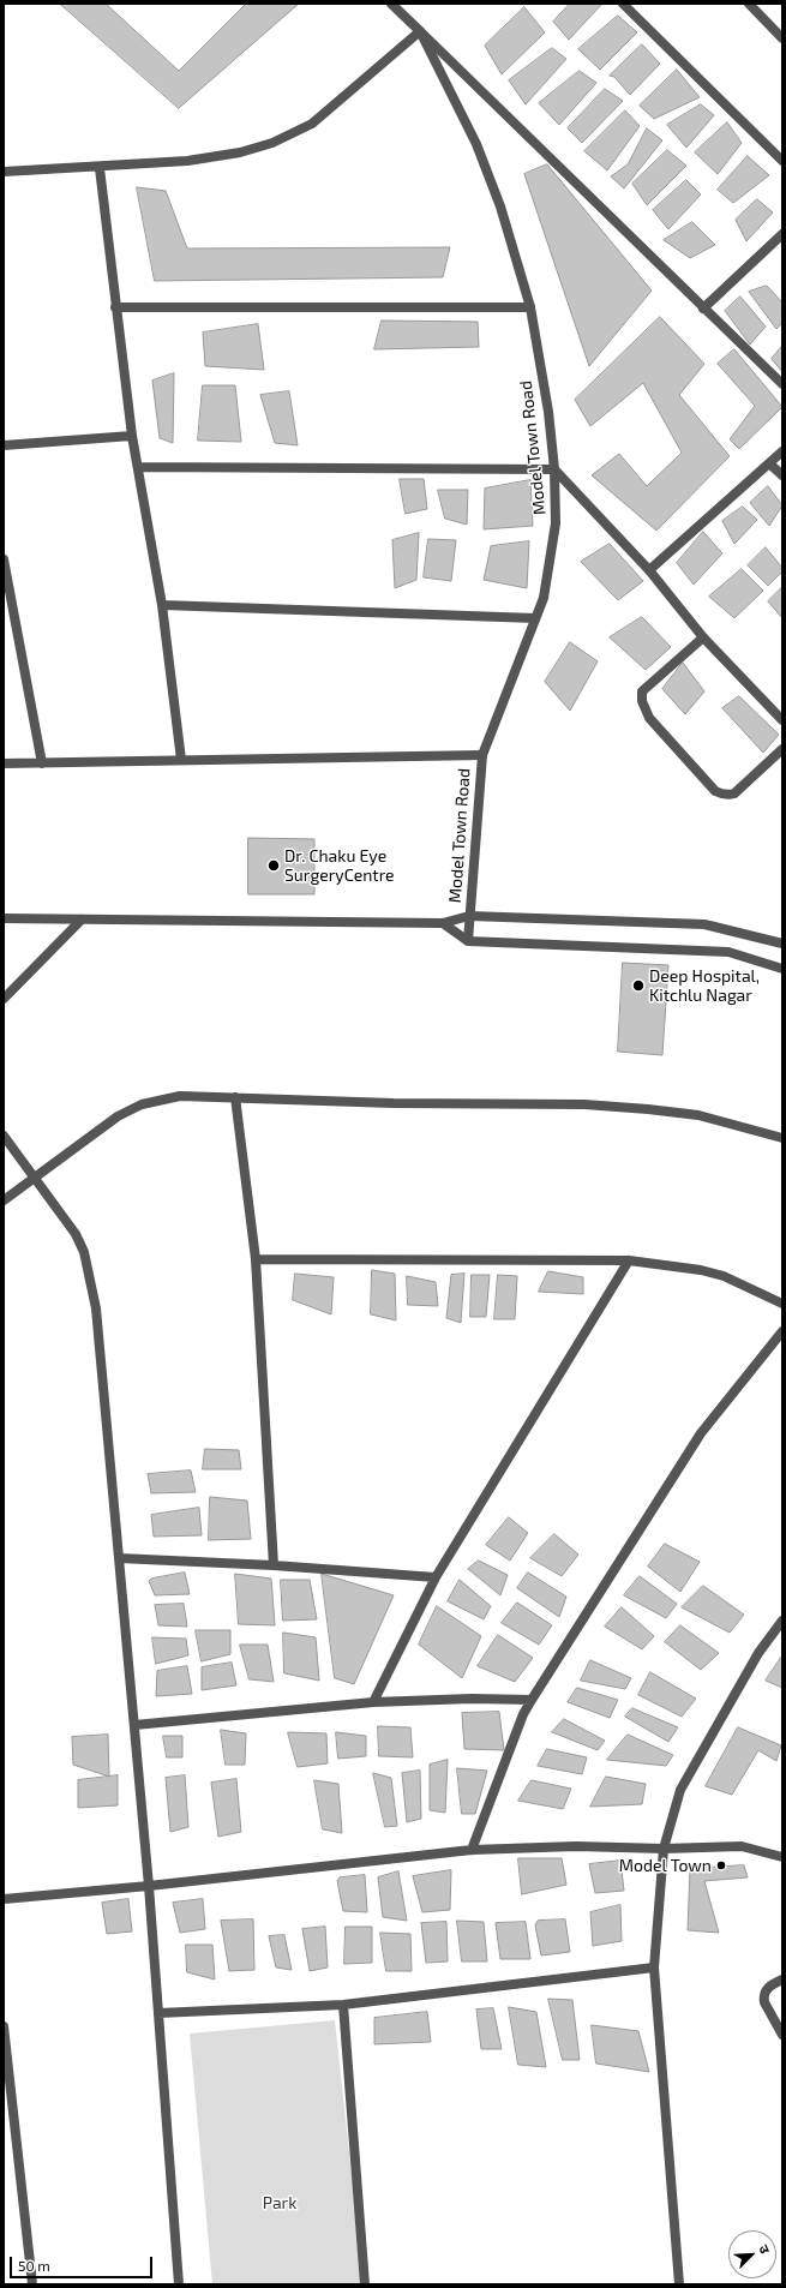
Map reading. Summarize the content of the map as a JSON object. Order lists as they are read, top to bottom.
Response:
{
  "streets": {
    "street": ["Model Town Road"]
  },
  "parks": ["Park"],
  "places": ["Dr. Chaku Eye SurgeryCentre", "Deep Hospital, Kitchlu Nagar", "Model Town"],
  "scale_bar": "50 m",
  "north": "top right"
}
